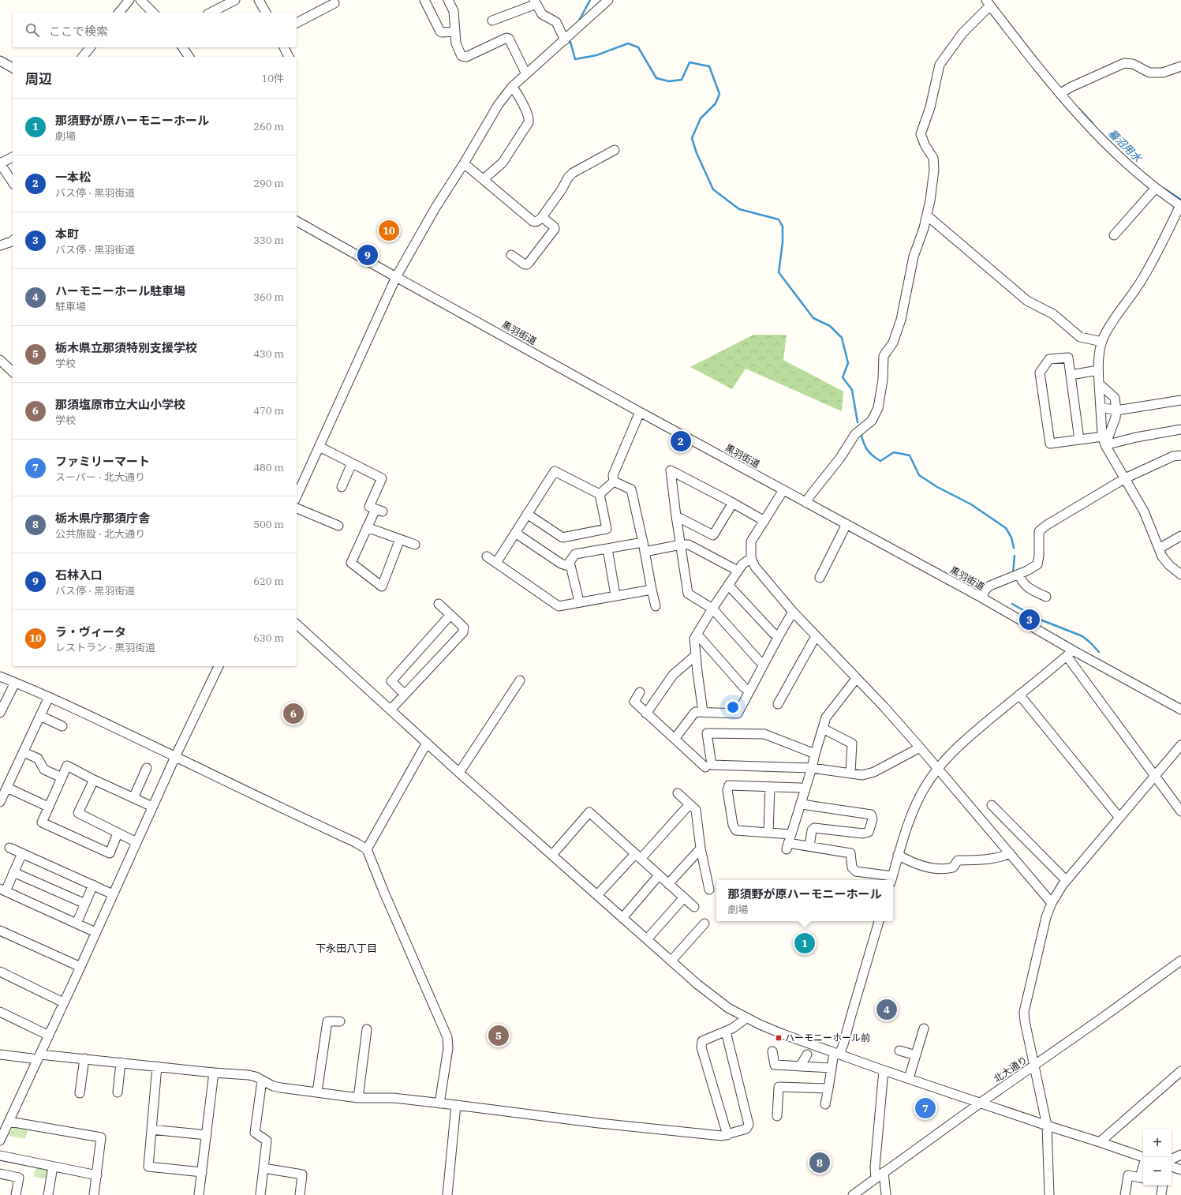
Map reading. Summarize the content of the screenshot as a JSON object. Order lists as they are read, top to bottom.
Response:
{
  "streets": {
    "street": ["黒羽街道", "北大通り"]
  },
  "districts": ["下永田八丁目"],
  "water": ["蟇沼用水"],
  "places": {
    "transit": ["ハーモニーホール前"]
  },
  "page": {
    "search": "ここで検索",
    "heading": ["周辺", "10件"],
    "list": [
      {
        "mark": "1",
        "name": "那須野が原ハーモニーホール",
        "note": "劇場",
        "value": "260 m"
      },
      {
        "mark": "2",
        "name": "一本松",
        "note": "バス停 · 黒羽街道",
        "value": "290 m"
      },
      {
        "mark": "3",
        "name": "本町",
        "note": "バス停 · 黒羽街道",
        "value": "330 m"
      },
      {
        "mark": "4",
        "name": "ハーモニーホール駐車場",
        "note": "駐車場",
        "value": "360 m"
      },
      {
        "mark": "5",
        "name": "栃木県立那須特別支援学校",
        "note": "学校",
        "value": "430 m"
      },
      {
        "mark": "6",
        "name": "那須塩原市立大山小学校",
        "note": "学校",
        "value": "470 m"
      },
      {
        "mark": "7",
        "name": "ファミリーマート",
        "note": "スーパー · 北大通り",
        "value": "480 m"
      },
      {
        "mark": "8",
        "name": "栃木県庁那須庁舎",
        "note": "公共施設 · 北大通り",
        "value": "500 m"
      },
      {
        "mark": "9",
        "name": "石林入口",
        "note": "バス停 · 黒羽街道",
        "value": "620 m"
      },
      {
        "mark": "10",
        "name": "ラ・ヴィータ",
        "note": "レストラン · 黒羽街道",
        "value": "630 m"
      }
    ],
    "pins": [
      "10",
      "9",
      "2",
      "3",
      "6",
      "1",
      "4",
      "5",
      "7",
      "8"
    ],
    "popup": ["那須野が原ハーモニーホール", "劇場"],
    "map_buttons": ["+", "−"]
  }
}
